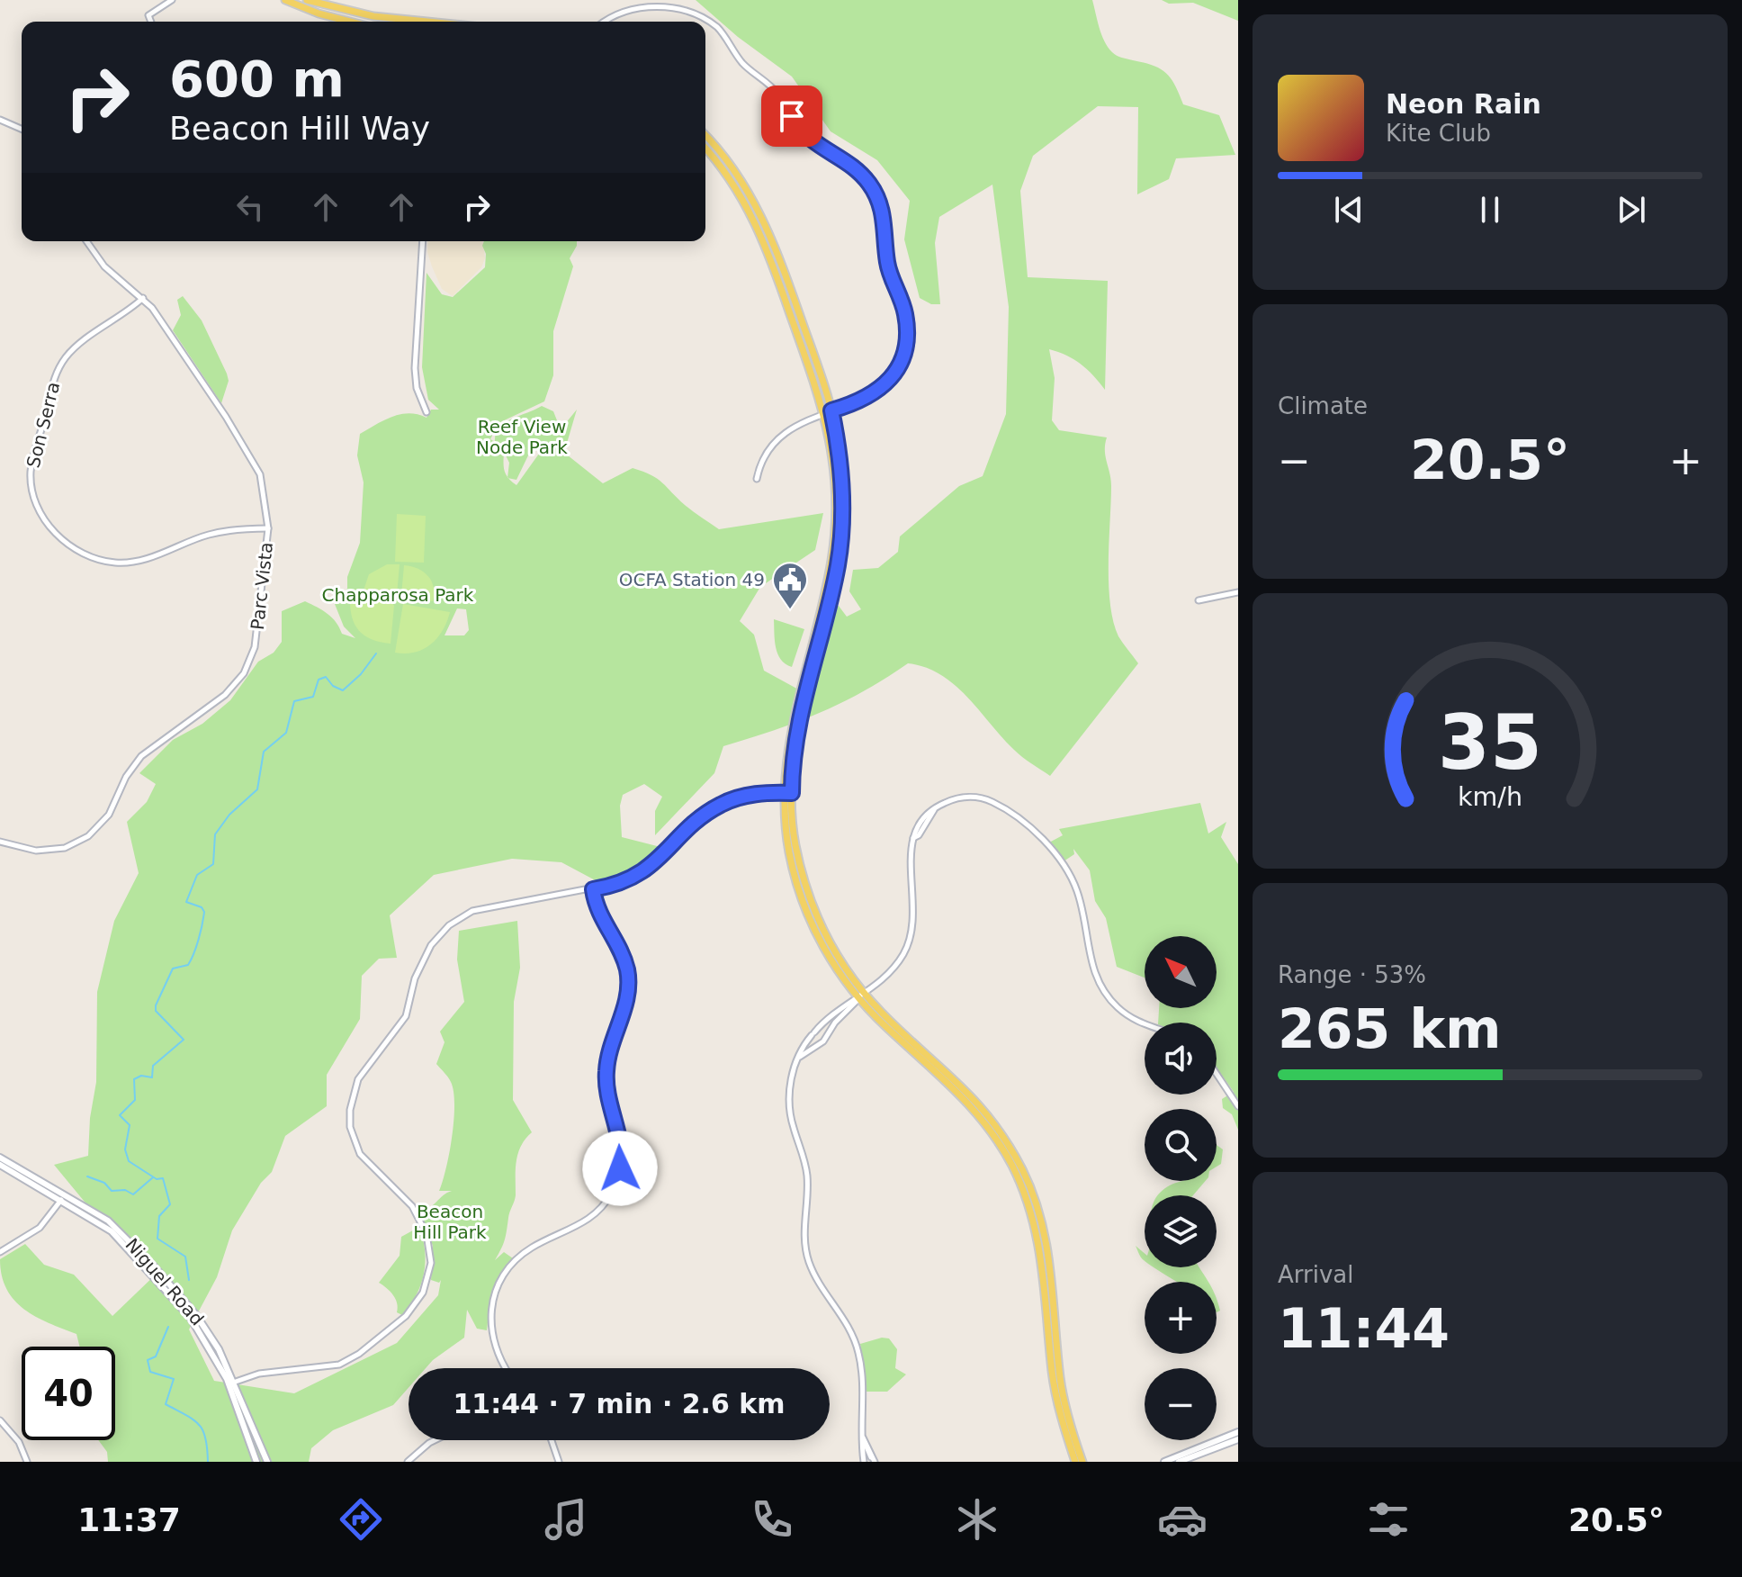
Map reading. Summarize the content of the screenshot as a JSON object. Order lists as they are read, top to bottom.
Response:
{
  "streets": {
    "main road": ["Niguel Road"],
    "street": ["Son Serra", "Parc Vista"]
  },
  "crossings": [
    ["Son Serra", "Parc Vista"]
  ],
  "parks": ["Reef View Node Park", "Chapparosa Park", "Beacon Hill Park"],
  "places": {
    "public building": ["OCFA Station 49"]
  },
  "north": "top left",
  "page": {
    "turn": ["600 m", "Beacon Hill Way"],
    "song": ["Neon Rain", "Kite Club"],
    "tile": [
      "Climate",
      ["Range · 53%", "265 km"],
      ["Arrival", "11:44"]
    ],
    "heat": ["−", "20.5°", "+"],
    "map_buttons": ["+", "−"],
    "limit": "40",
    "trip": "11:44 · 7 min · 2.6 km",
    "tabs": ["11:37", "20.5°"],
    "gauge": ["35", "km/h"]
  }
}
